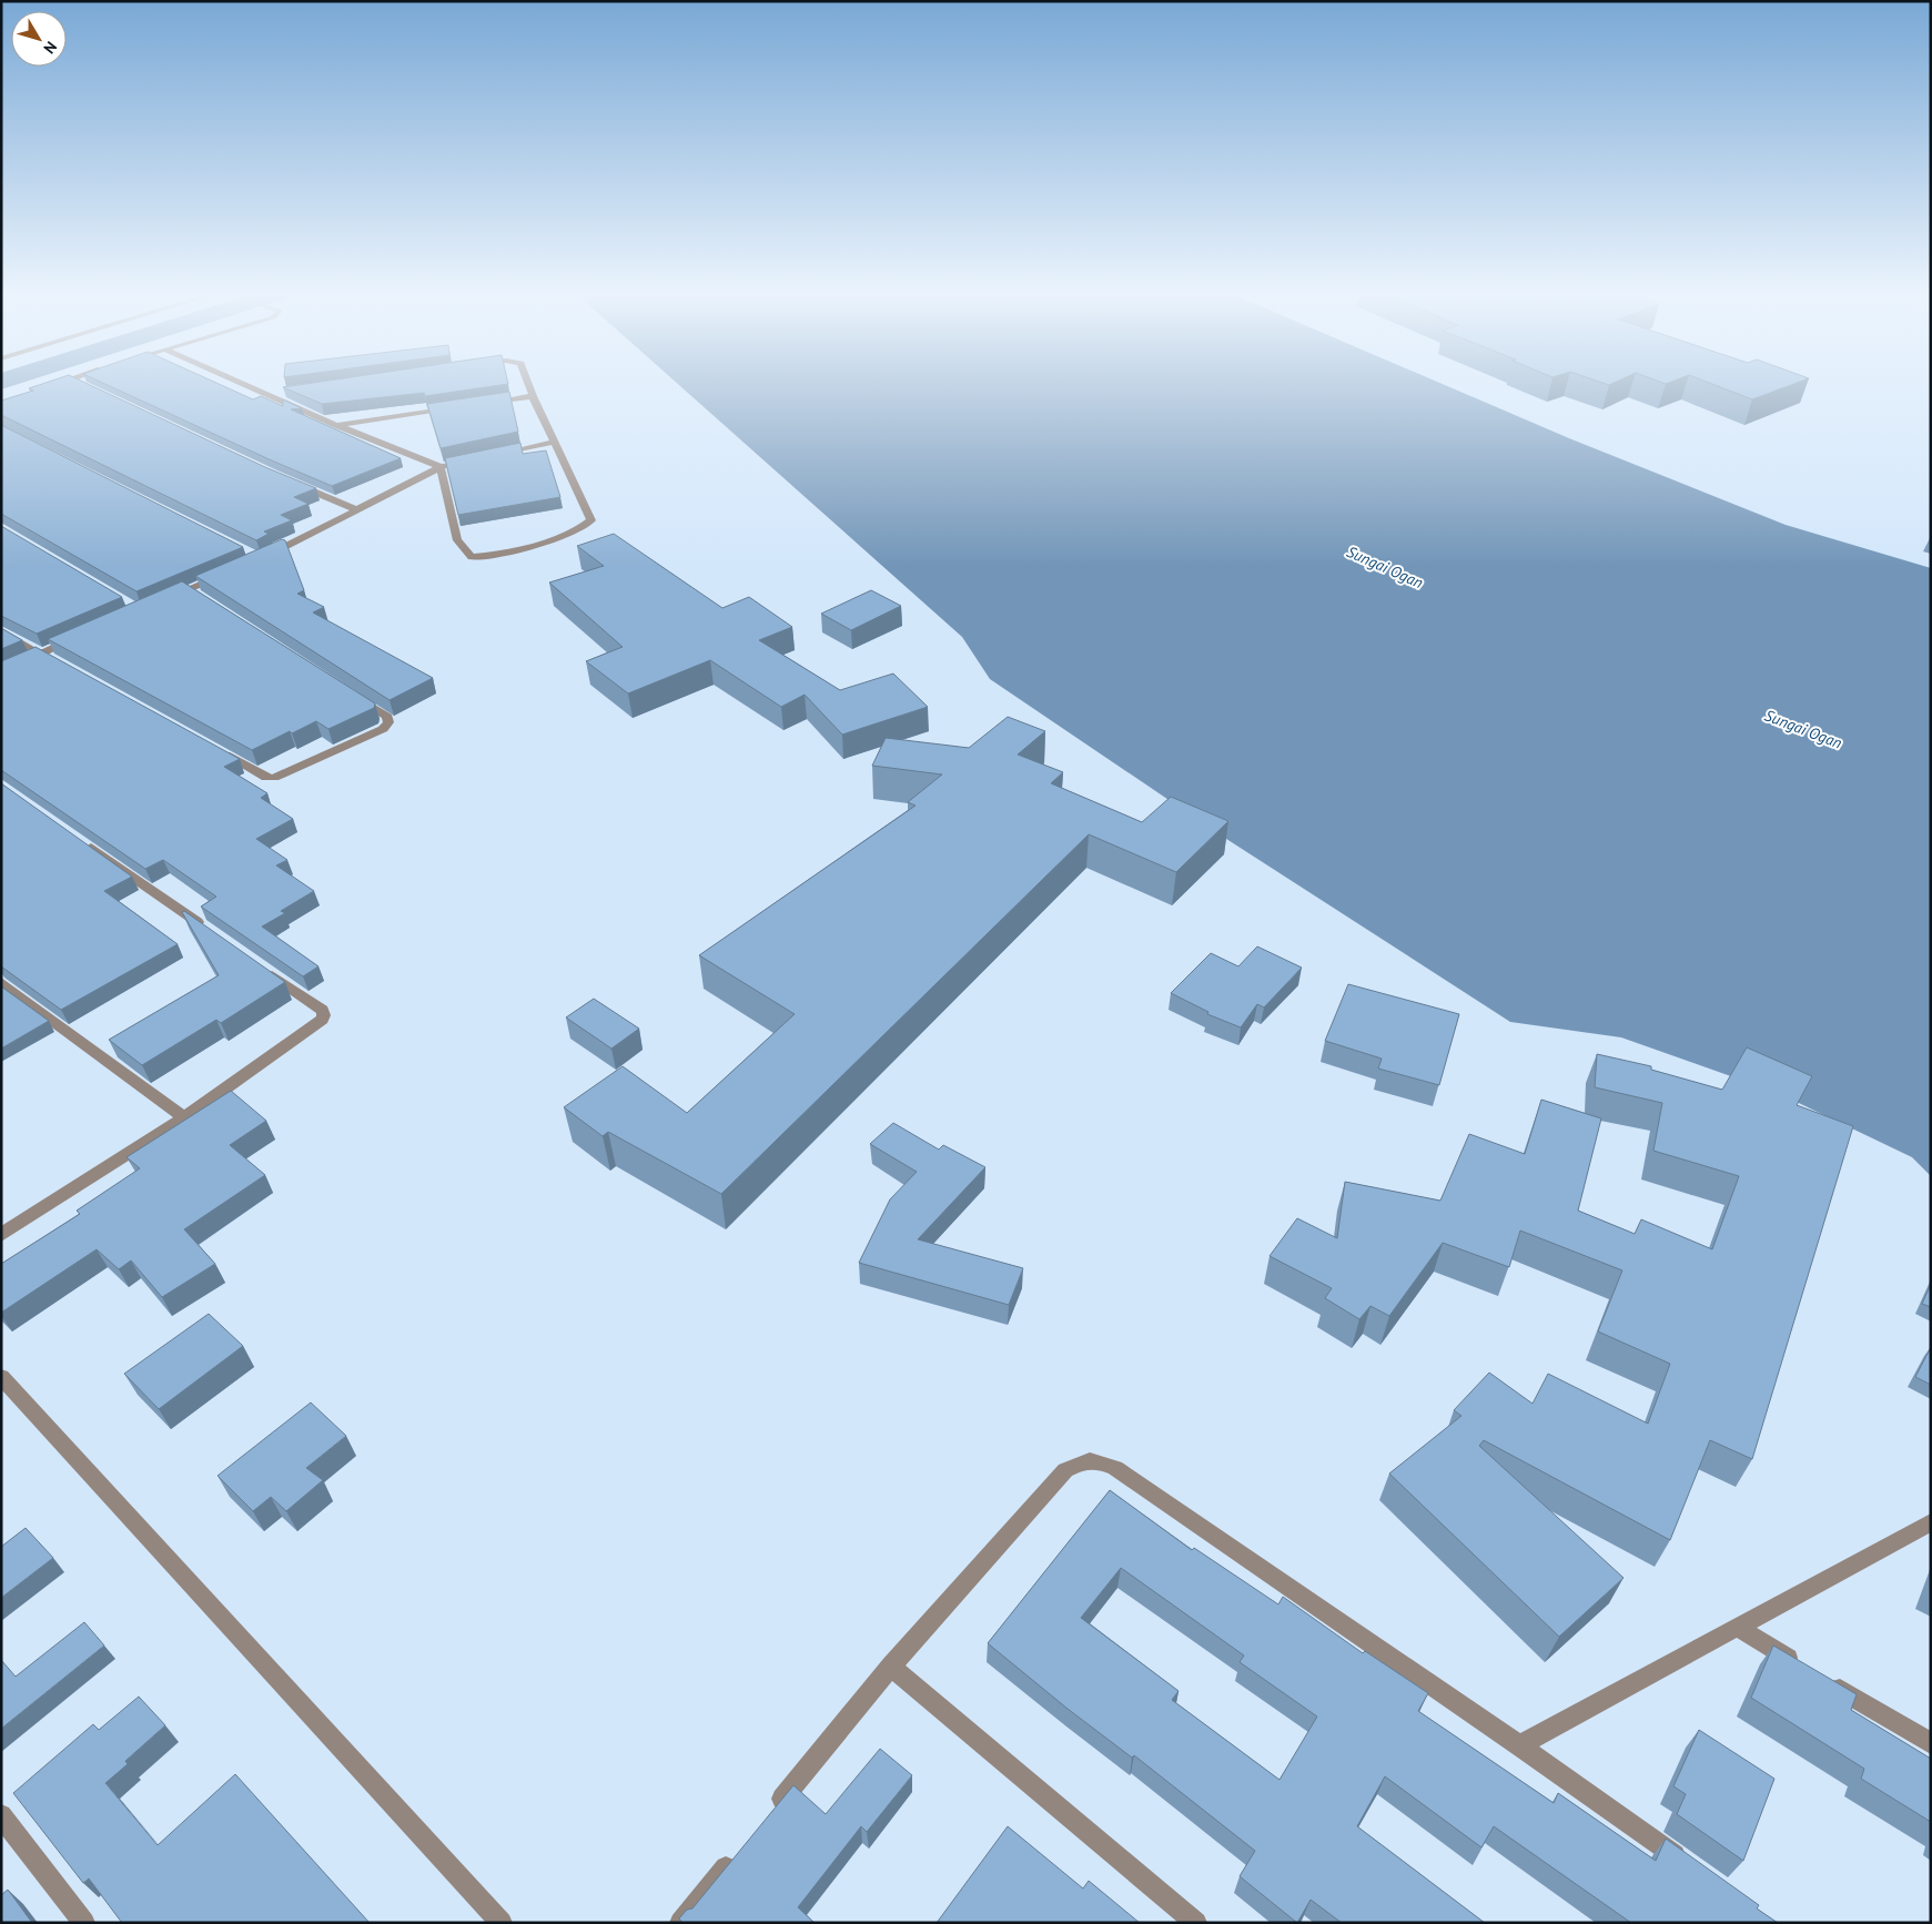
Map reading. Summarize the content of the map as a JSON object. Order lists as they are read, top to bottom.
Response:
{
  "water": ["Sungai Ogan"],
  "north": "bottom right"
}
